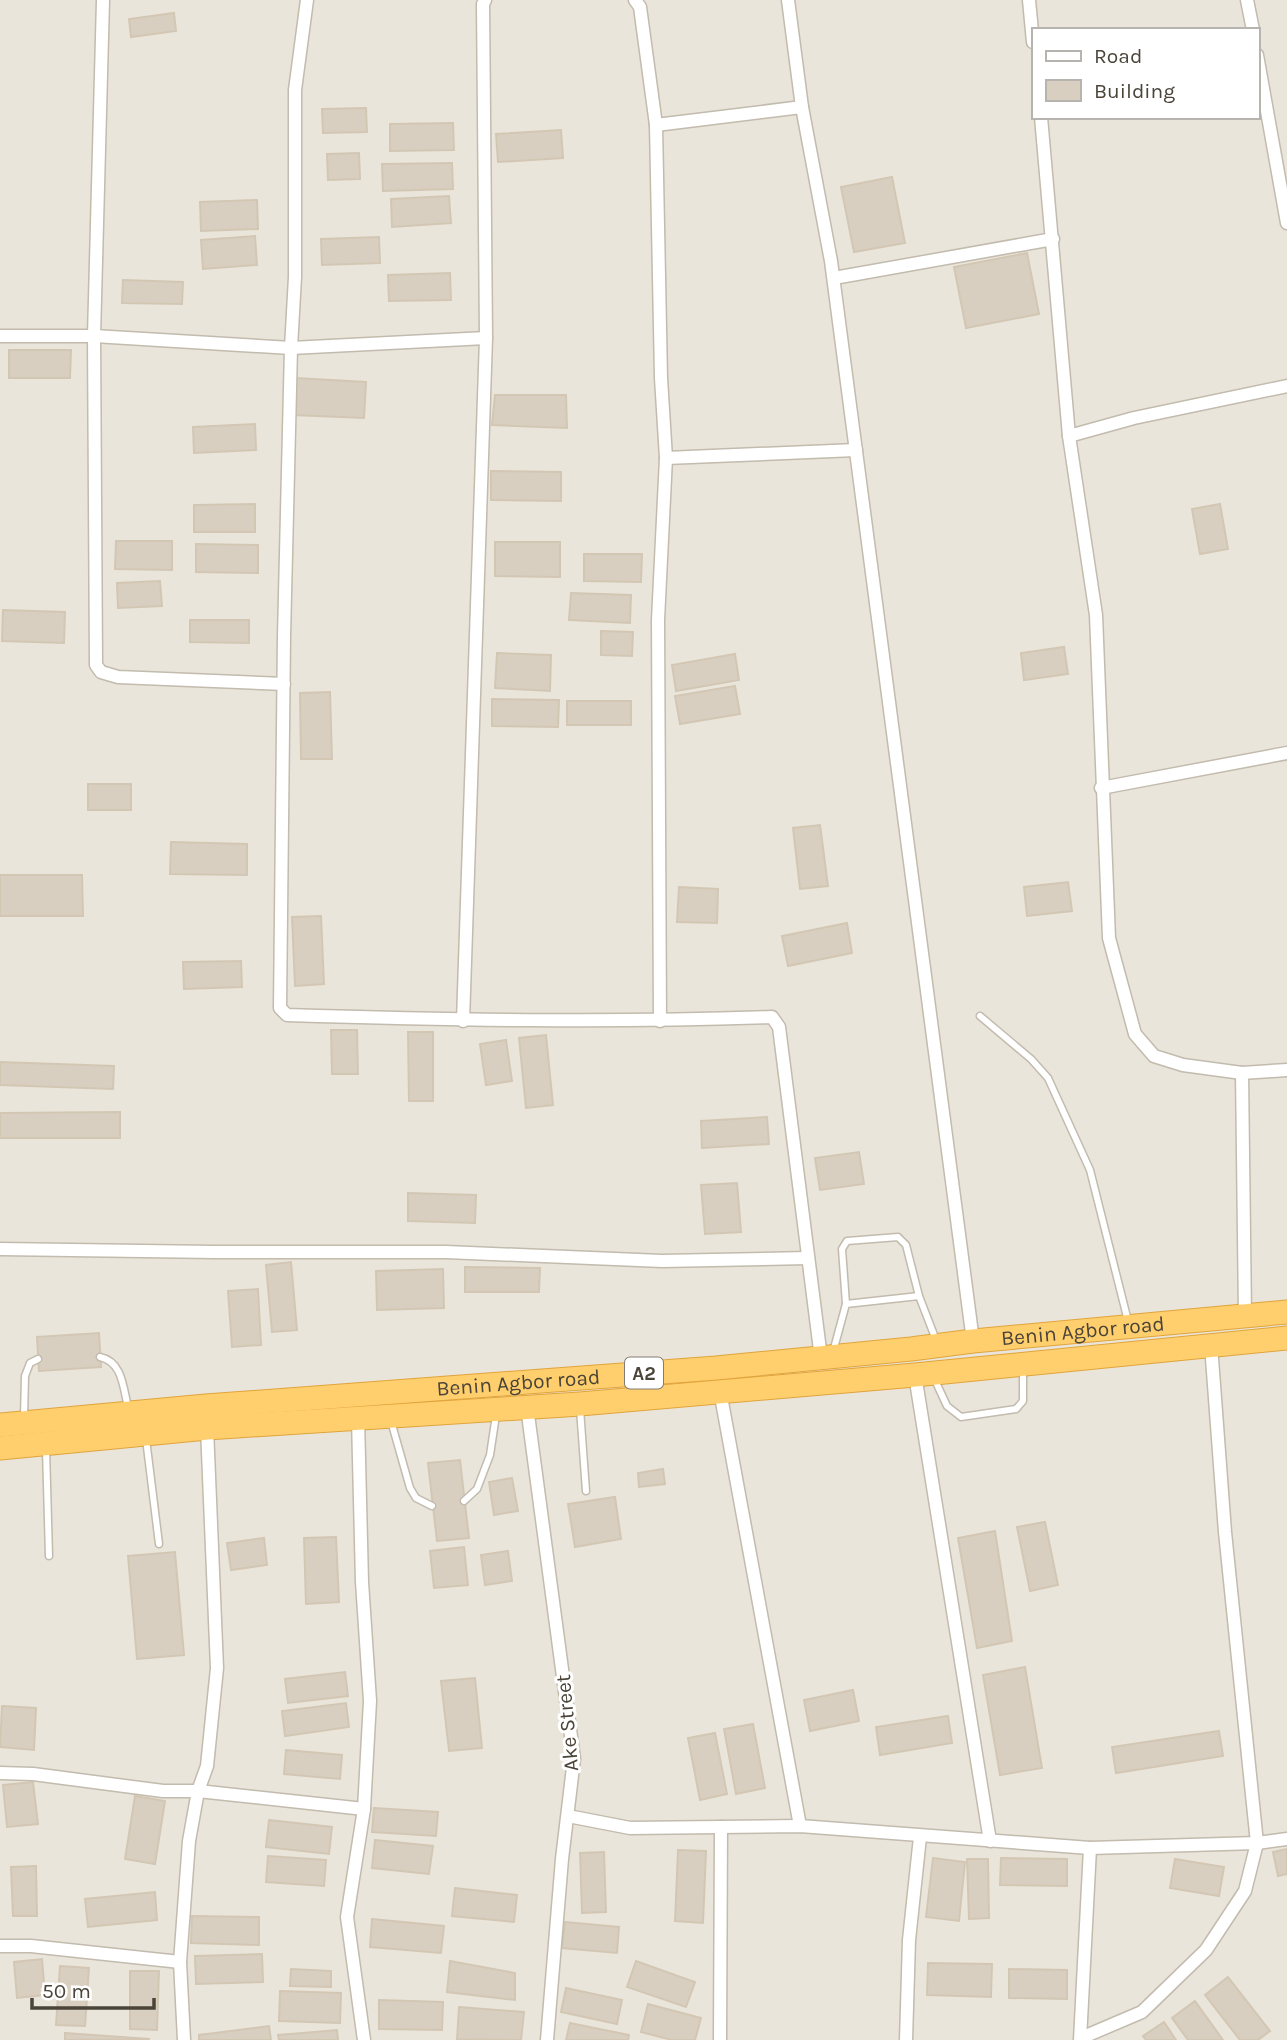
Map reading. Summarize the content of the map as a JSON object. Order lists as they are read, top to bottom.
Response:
{
  "streets": {
    "highway": ["Benin Agbor road", "A2"],
    "street": ["Ake Street"]
  },
  "crossings": [
    ["Benin Agbor road", "Ake Street"]
  ],
  "legend": ["Road", "Building"],
  "scale_bar": "50 m"
}
